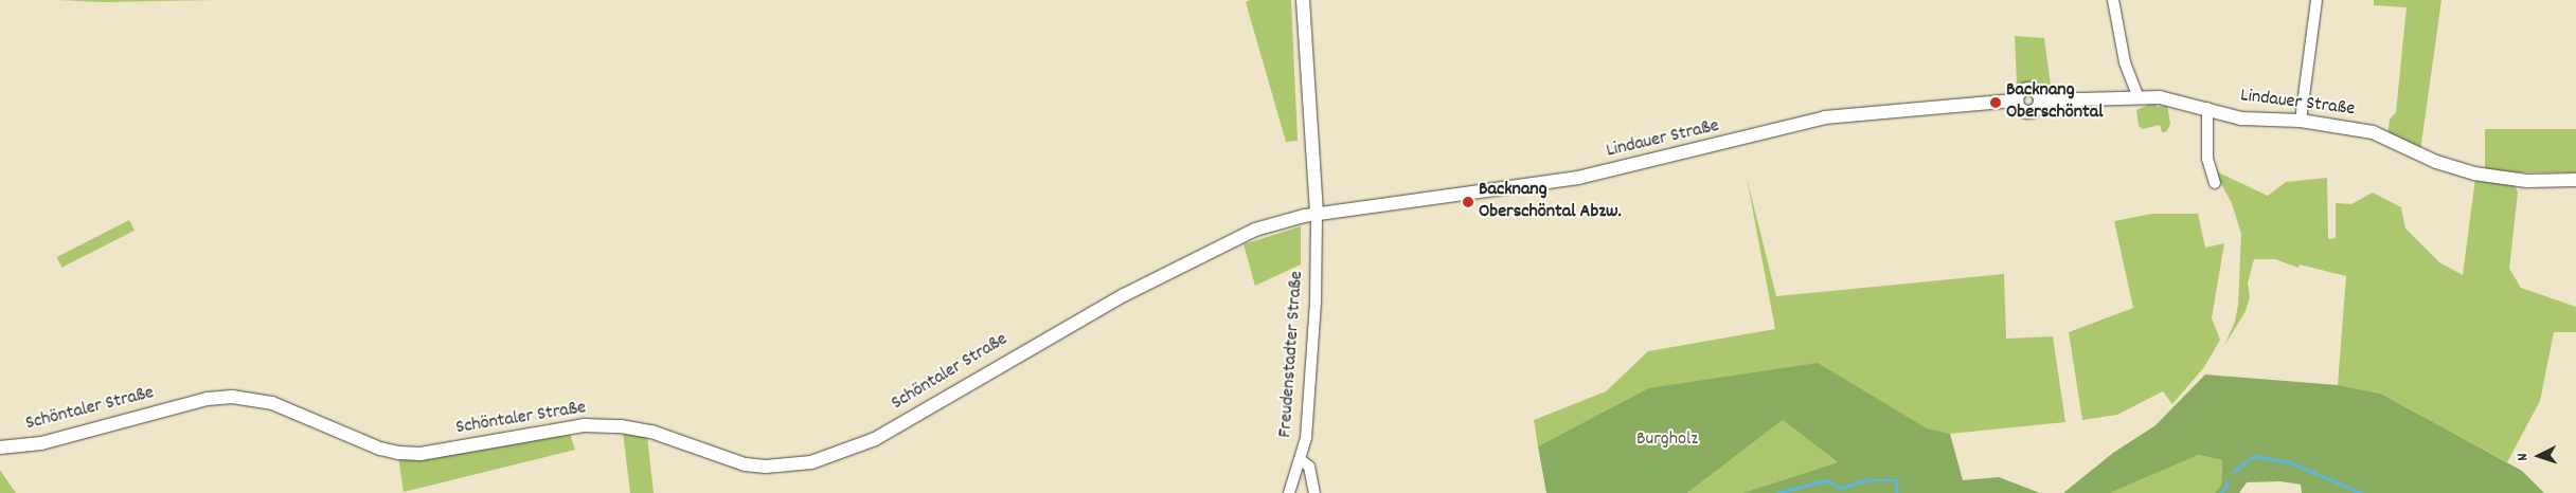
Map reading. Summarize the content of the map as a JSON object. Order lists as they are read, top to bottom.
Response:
{
  "streets": {
    "street": ["Lindauer Straße", "Freudenstadter Straße", "Schöntaler Straße"]
  },
  "crossings": [
    ["Lindauer Straße", "Freudenstadter Straße"],
    ["Lindauer Straße", "Schöntaler Straße"],
    ["Freudenstadter Straße", "Schöntaler Straße"]
  ],
  "parks": ["Burgholz"],
  "places": ["Backnang Oberschöntal", "Backnang Oberschöntal Abzw."],
  "north": "left"
}
